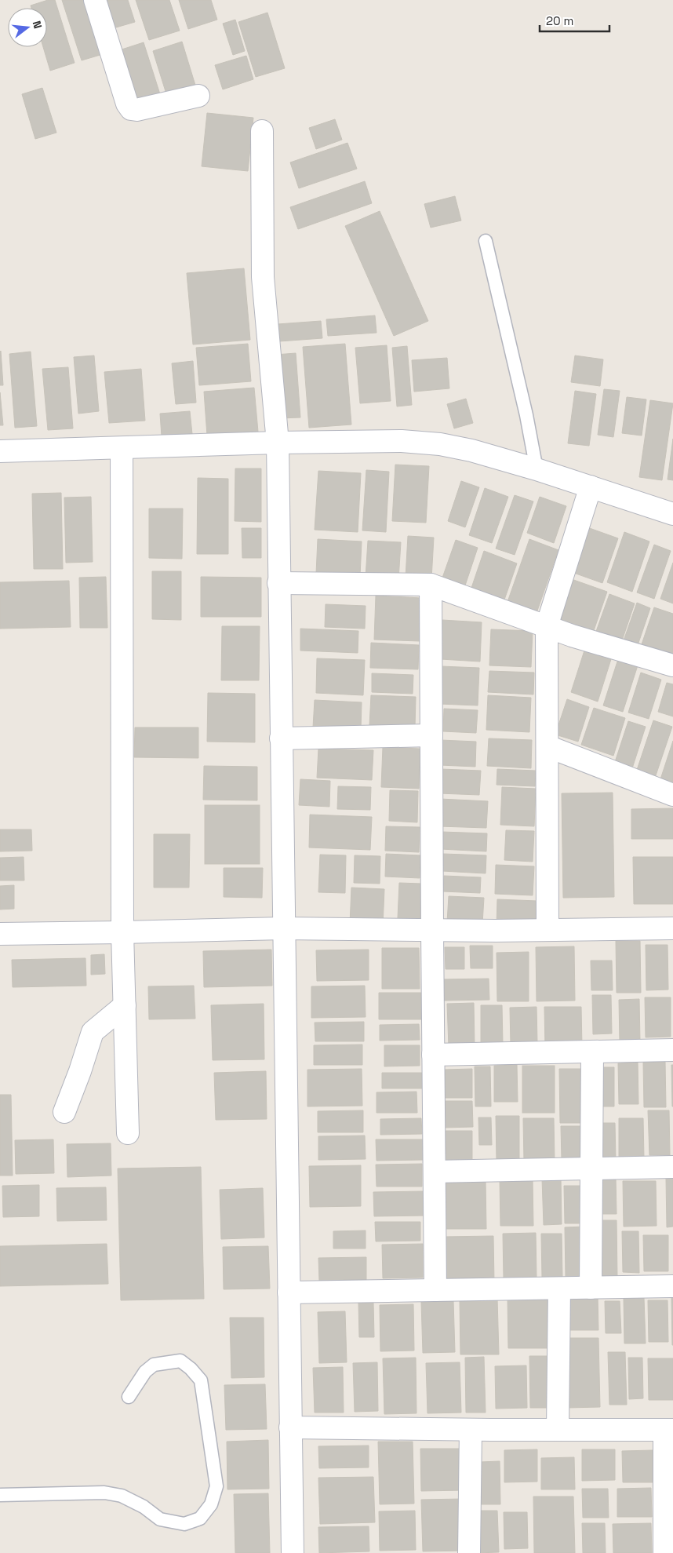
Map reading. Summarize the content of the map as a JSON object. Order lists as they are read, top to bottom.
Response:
{
  "scale_bar": "20 m",
  "north": "right"
}
